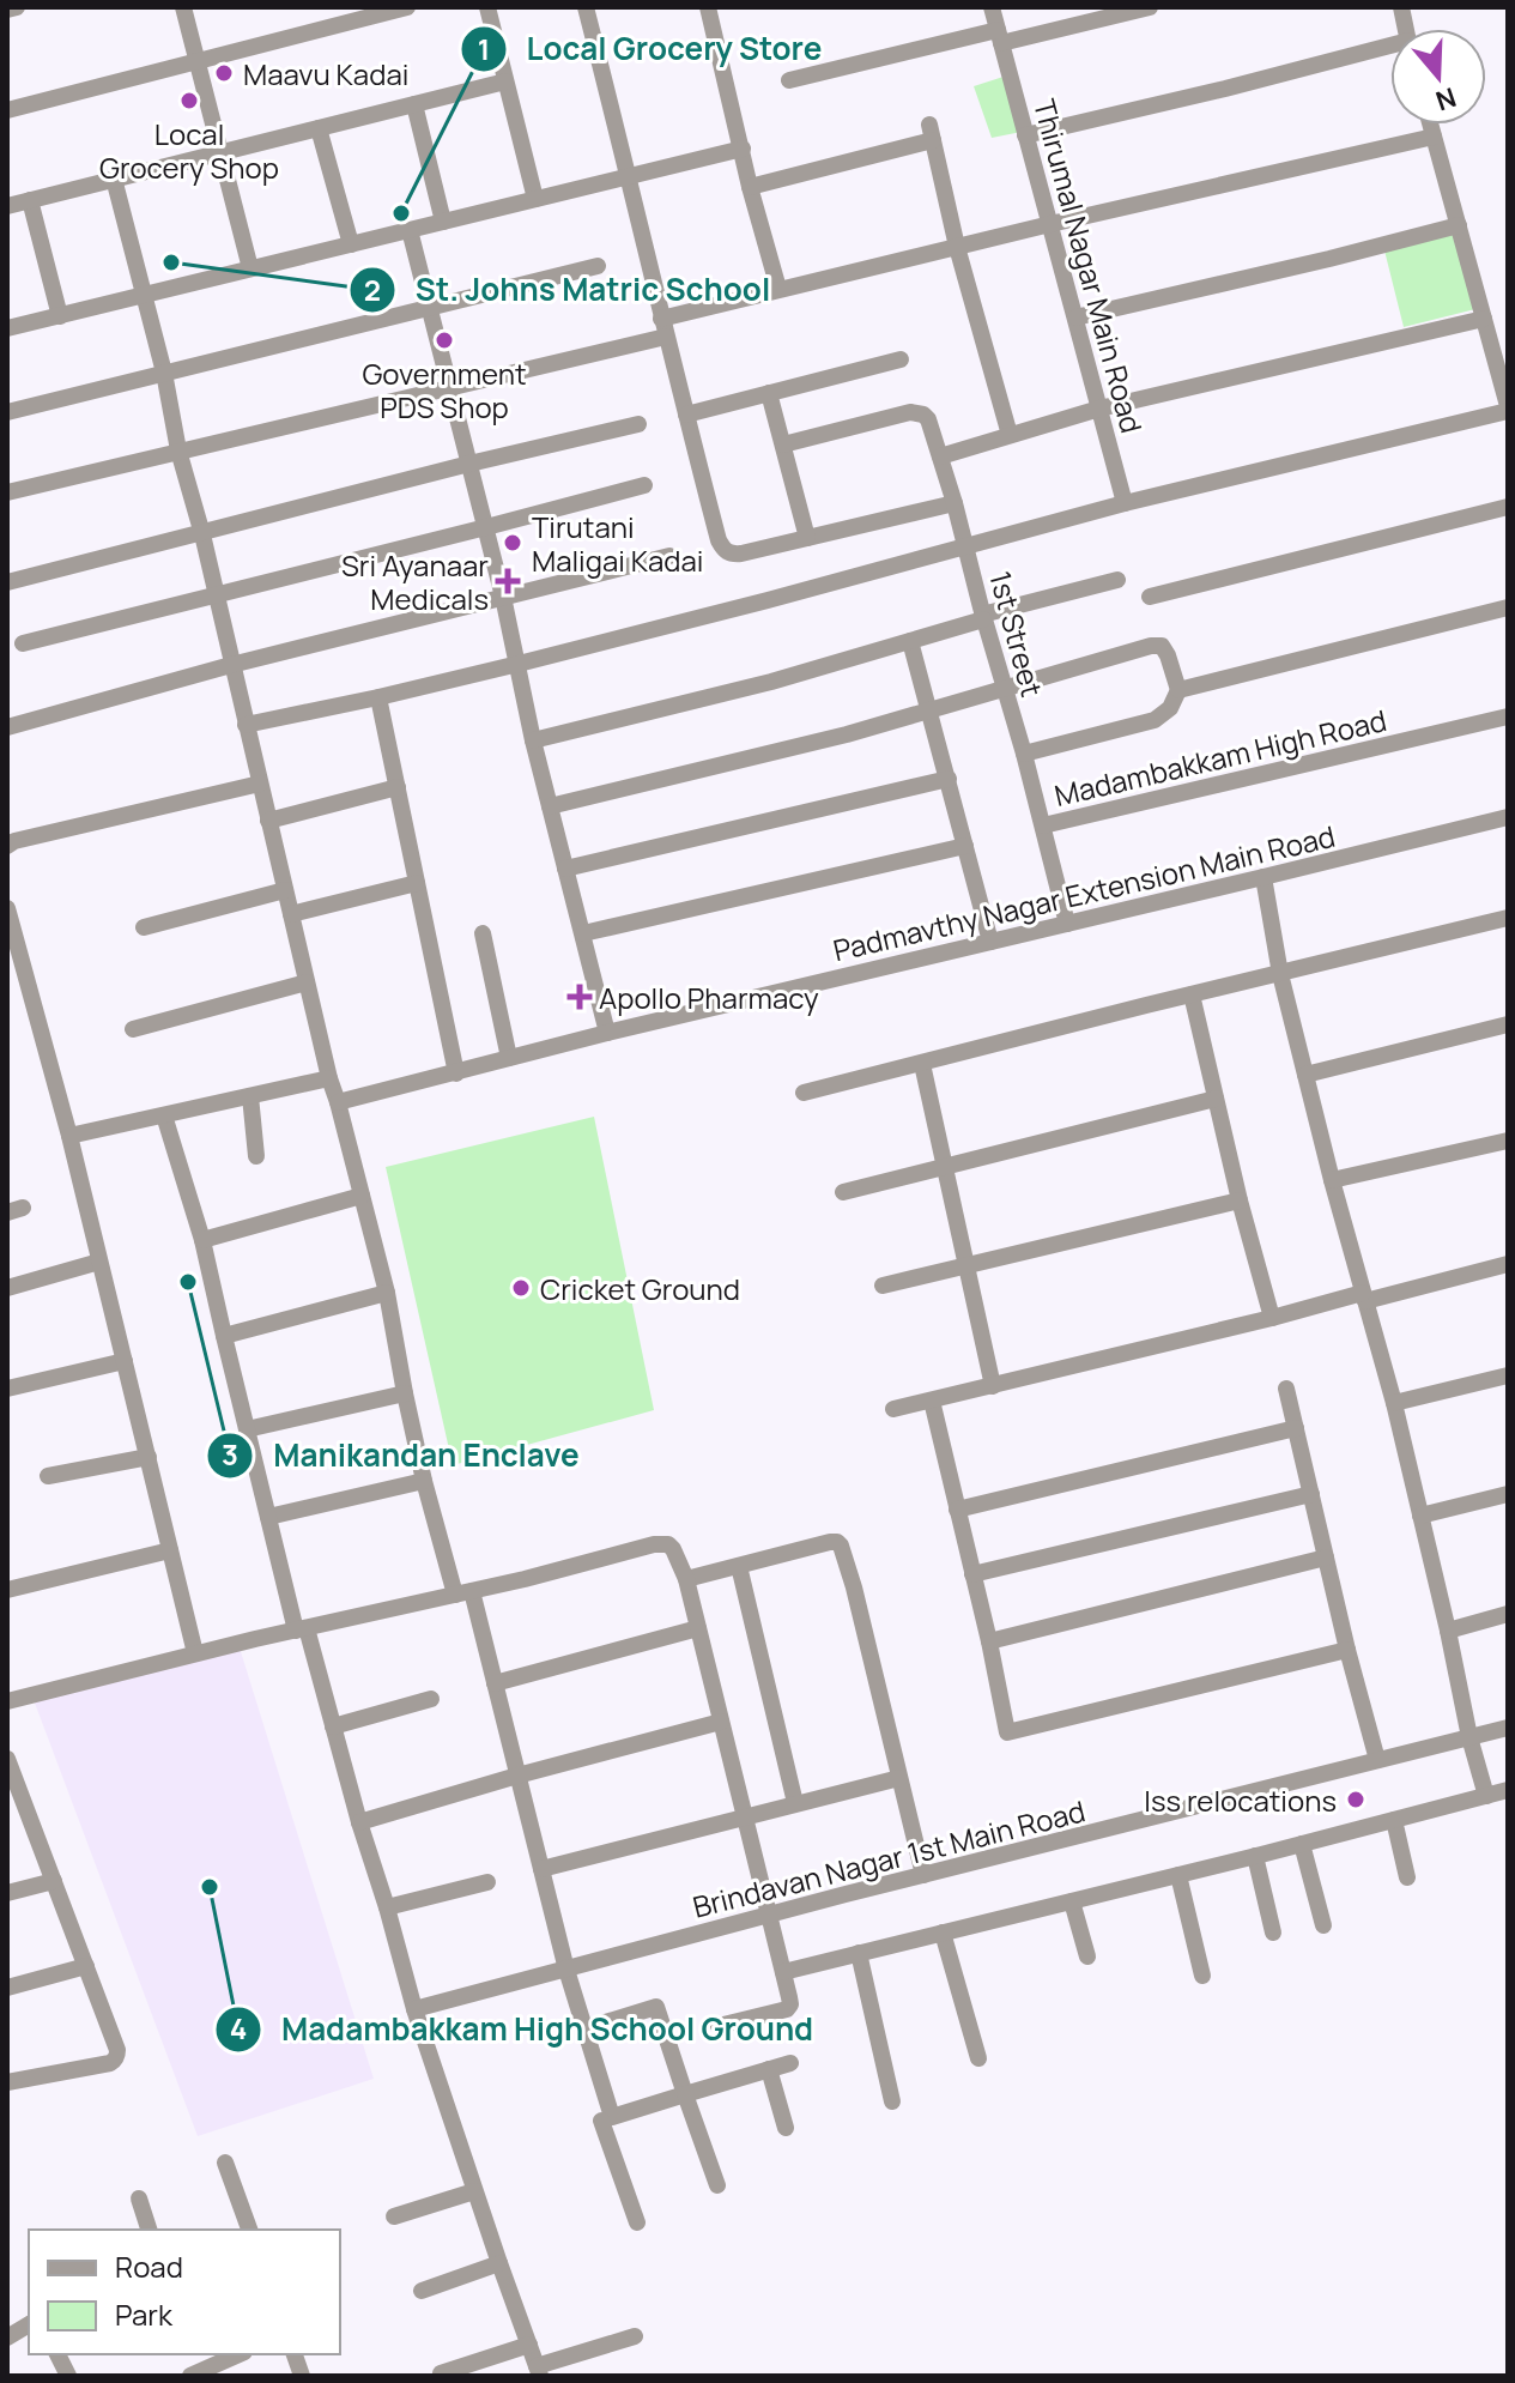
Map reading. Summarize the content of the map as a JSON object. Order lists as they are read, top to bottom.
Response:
{
  "streets": {
    "street": [
      "Thirumal Nagar Main Road",
      "1st Street",
      "Madambakkam High Road",
      "Padmavthy Nagar Extension Main Road",
      "Brindavan Nagar 1st Main Road"
    ]
  },
  "crossings": [
    ["1st Street", "Madambakkam High Road"],
    ["Madambakkam High Road", "Padmavthy Nagar Extension Main Road"]
  ],
  "places": {
    "other": [
      "Maavu Kadai",
      "Local Grocery Shop",
      "Local Grocery Store",
      "St. Johns Matric School",
      "Government PDS Shop",
      "Tirutani Maligai Kadai",
      "Manikandan Enclave",
      "Cricket Ground",
      "Iss relocations",
      "Madambakkam High School Ground"
    ],
    "health": ["Sri Ayanaar Medicals", "Apollo Pharmacy"]
  },
  "legend": ["Road", "Park"],
  "north": "bottom"
}
